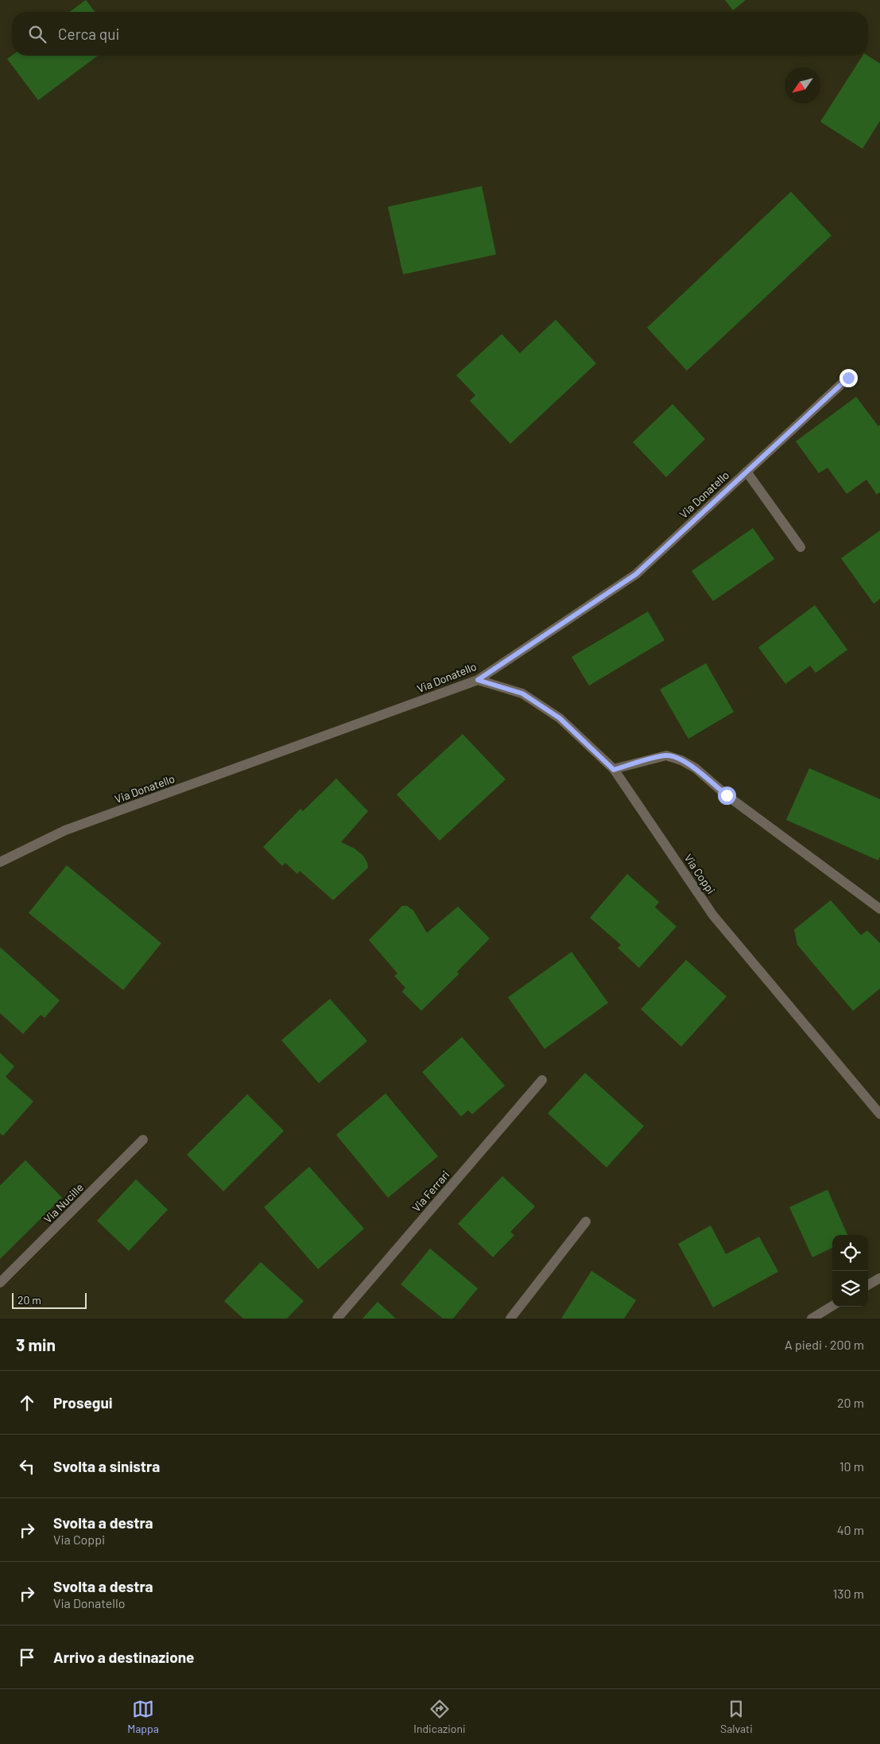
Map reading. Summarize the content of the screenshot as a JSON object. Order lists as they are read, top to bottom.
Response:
{
  "streets": {
    "street": [
      "Via Donatello",
      "Via Coppi",
      "Via Ferrari",
      "Via Nucille"
    ]
  },
  "crossings": [
    ["Via Donatello", "Via Coppi"]
  ],
  "scale_bar": "20 m",
  "north": "bottom left",
  "page": {
    "search": "Cerca qui",
    "scale": "20 m",
    "heading": ["3 min", "A piedi · 200 m"],
    "list": [
      ["Prosegui", "20 m"],
      ["Svolta a sinistra", "10 m"],
      ["Svolta a destra", "Via Coppi", "40 m"],
      ["Svolta a destra", "Via Donatello", "130 m"],
      "Arrivo a destinazione"
    ],
    "nav": ["Mappa", "Indicazioni", "Salvati"]
  }
}
